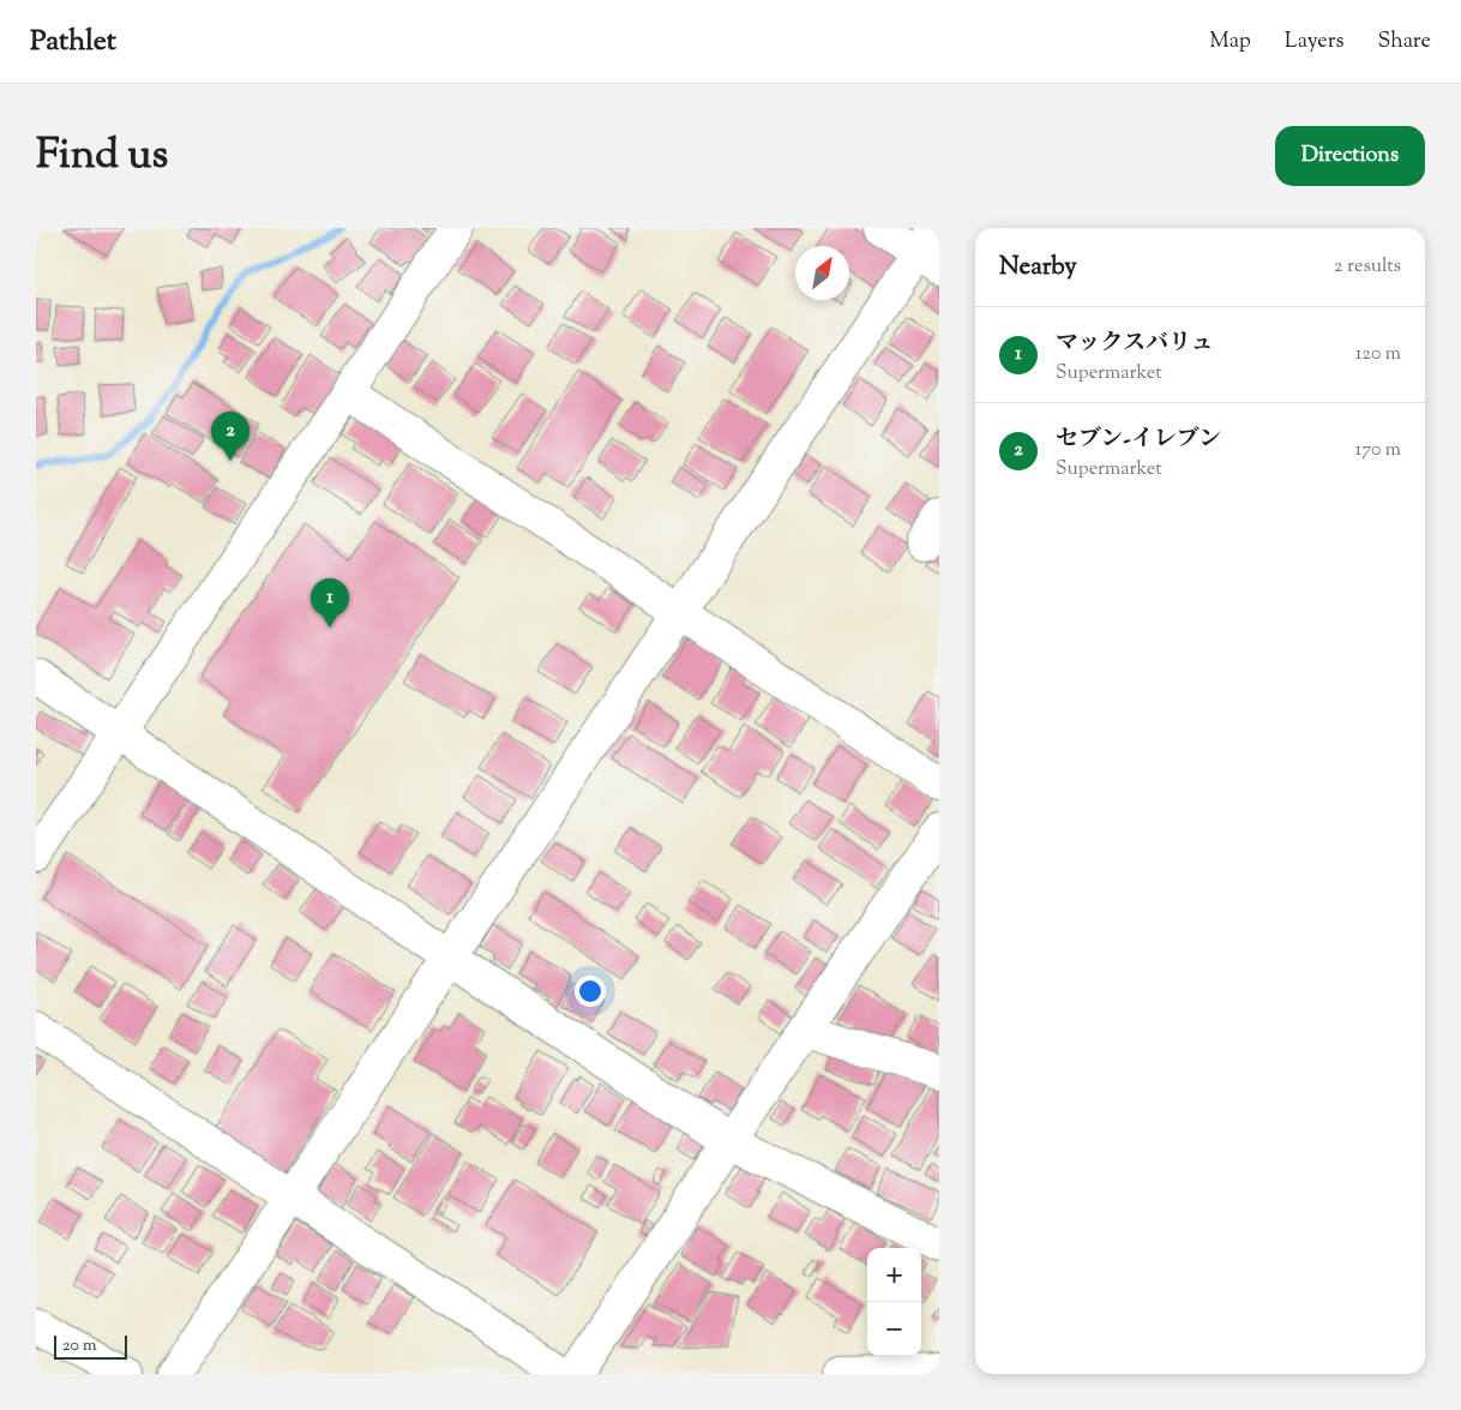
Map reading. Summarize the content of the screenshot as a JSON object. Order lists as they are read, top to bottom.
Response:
{
  "scale_bar": "20 m",
  "north": "top right",
  "page": {
    "header": "Pathlet",
    "nav": ["Map", "Layers", "Share"],
    "title": "Find us",
    "buttons": "Directions",
    "heading": ["Nearby", "2 results"],
    "list": [
      {
        "mark": "1",
        "name": "マックスバリュ",
        "note": "Supermarket",
        "value": "120 m"
      },
      {
        "mark": "2",
        "name": "セブン-イレブン",
        "note": "Supermarket",
        "value": "170 m"
      }
    ],
    "pins": ["2", "1"],
    "map_buttons": ["+", "−"],
    "scale": "20 m"
  }
}
